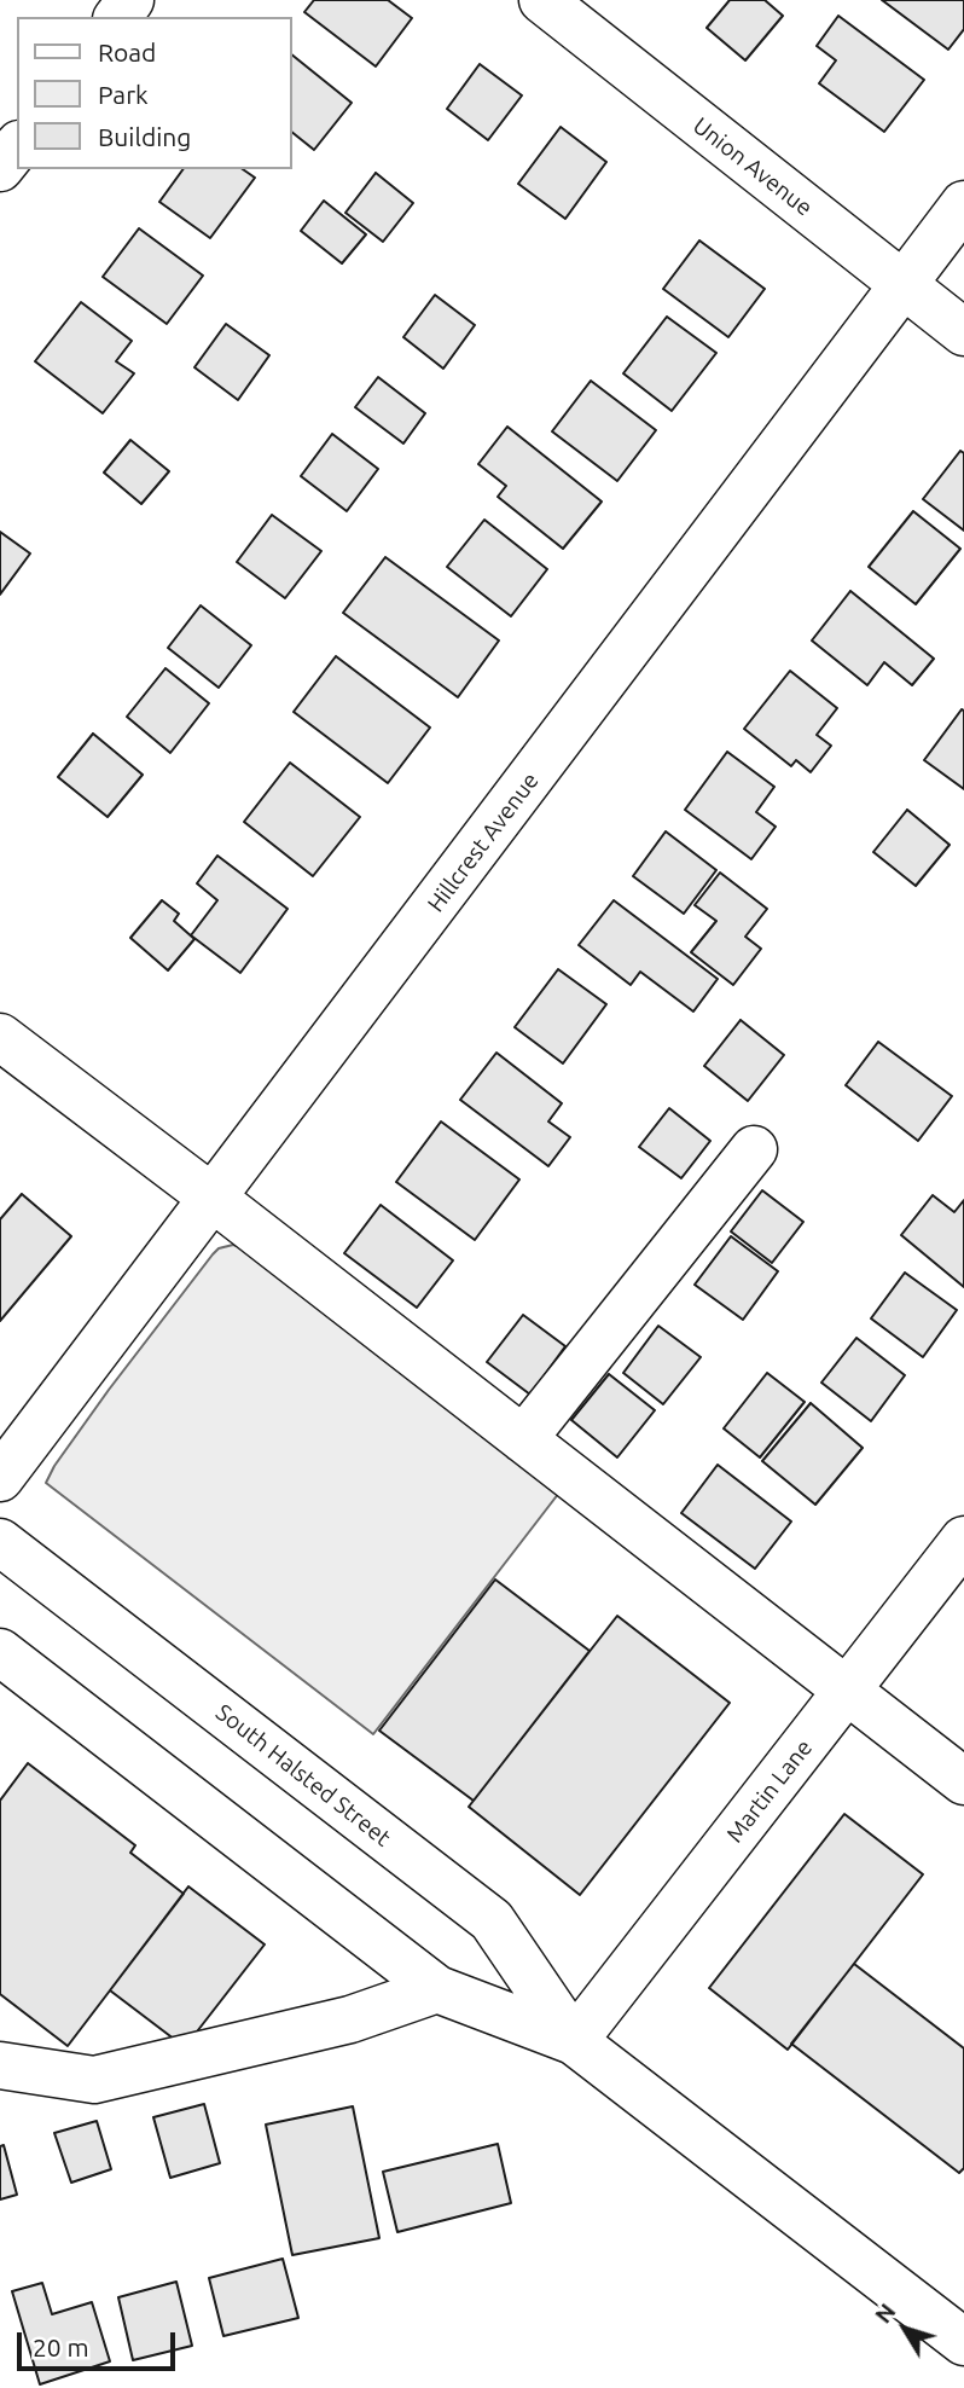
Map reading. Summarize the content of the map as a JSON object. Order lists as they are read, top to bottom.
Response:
{
  "streets": {
    "street": [
      "Union Avenue",
      "Hillcrest Avenue",
      "South Halsted Street",
      "Martin Lane"
    ]
  },
  "crossings": [
    ["Union Avenue", "Hillcrest Avenue"],
    ["South Halsted Street", "Martin Lane"]
  ],
  "legend": ["Road", "Park", "Building"],
  "scale_bar": "20 m",
  "north": "top left"
}
